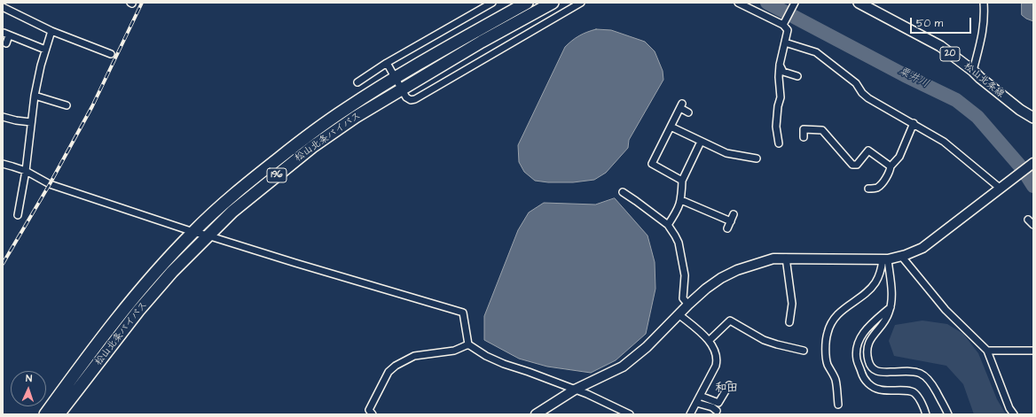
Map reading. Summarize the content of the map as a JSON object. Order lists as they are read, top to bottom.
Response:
{
  "streets": {
    "highway": ["松山北条バイパス", "196"],
    "main road": ["20", "松山北条線"]
  },
  "districts": ["和田"],
  "water": ["粟井川"],
  "scale_bar": "50 m",
  "north": "top"
}
